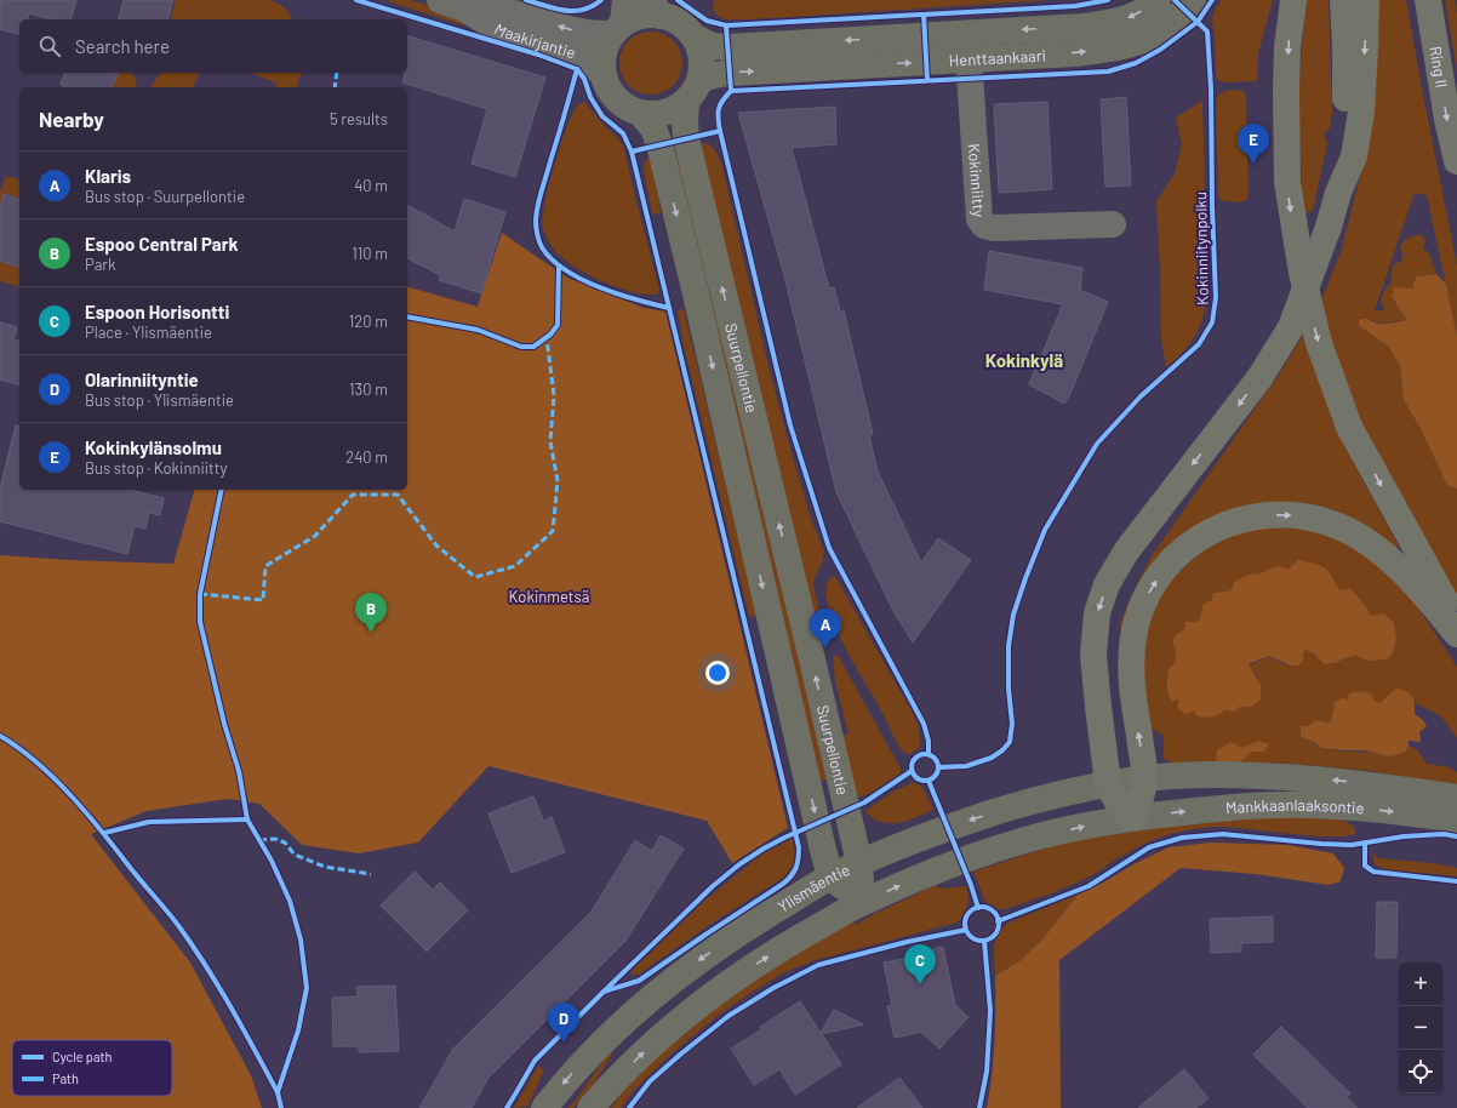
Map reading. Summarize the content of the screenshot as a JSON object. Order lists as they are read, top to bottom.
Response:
{
  "streets": {
    "highway": ["Ring II"],
    "main road": [
      "Henttaankaari",
      "Suurpellontie",
      "Mankkaanlaaksontie",
      "Ylismäentie"
    ],
    "street": ["Maakirjantie", "Kokinniitty"],
    "cycle path": ["Kokinniitynpolku"]
  },
  "crossings": [
    ["Maakirjantie", "Henttaankaari"],
    ["Maakirjantie", "Suurpellontie"],
    ["Henttaankaari", "Kokinniitty"],
    ["Henttaankaari", "Suurpellontie"],
    ["Suurpellontie", "Ylismäentie"],
    ["Mankkaanlaaksontie", "Ylismäentie"]
  ],
  "districts": ["Kokinkylä"],
  "parks": ["Kokinmetsä"],
  "legend": ["Cycle path", "Path"],
  "page": {
    "search": "Search here",
    "heading": ["Nearby", "5 results"],
    "pins": [
      "E",
      "B",
      "A",
      "C",
      "D"
    ],
    "list": [
      {
        "mark": "A",
        "name": "Klaris",
        "note": "Bus stop · Suurpellontie",
        "value": "40 m"
      },
      {
        "mark": "B",
        "name": "Espoo Central Park",
        "note": "Park",
        "value": "110 m"
      },
      {
        "mark": "C",
        "name": "Espoon Horisontti",
        "note": "Place · Ylismäentie",
        "value": "120 m"
      },
      {
        "mark": "D",
        "name": "Olarinniityntie",
        "note": "Bus stop · Ylismäentie",
        "value": "130 m"
      },
      {
        "mark": "E",
        "name": "Kokinkylänsolmu",
        "note": "Bus stop · Kokinniitty",
        "value": "240 m"
      }
    ],
    "map_buttons": ["+", "−"]
  }
}
